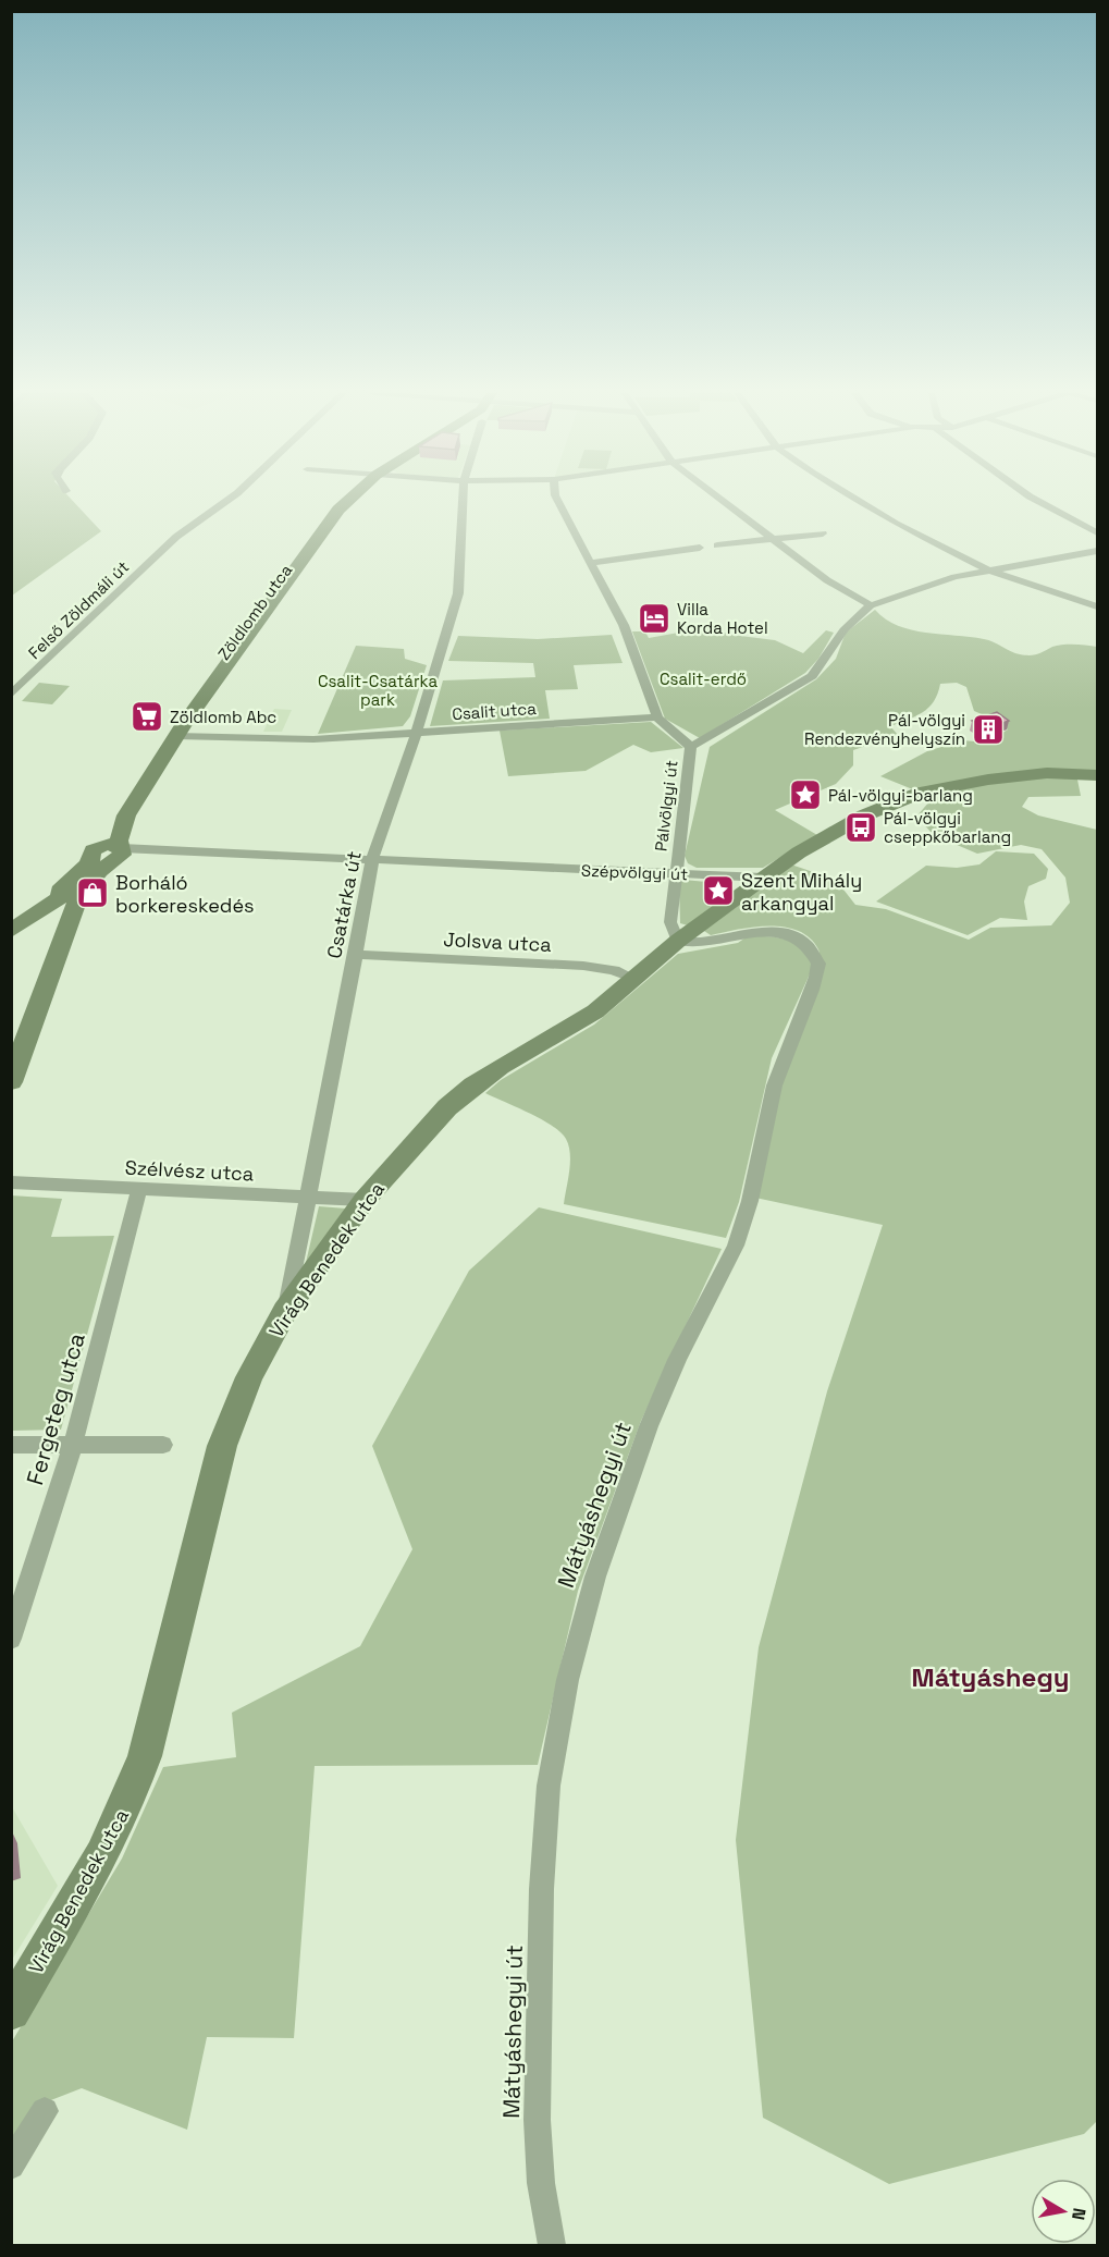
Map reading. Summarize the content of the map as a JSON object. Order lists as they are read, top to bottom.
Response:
{
  "streets": {
    "street": [
      "Felső Zöldmáli út",
      "Zöldlomb utca",
      "Csalit utca",
      "Pálvölgyi út",
      "Szépvölgyi út",
      "Csatárka út",
      "Jolsva utca",
      "Szélvész utca",
      "Virág Benedek utca",
      "Fergeteg utca",
      "Mátyáshegyi út"
    ]
  },
  "crossings": [
    ["Zöldlomb utca", "Csalit utca"],
    ["Zöldlomb utca", "Szépvölgyi út"],
    ["Csalit utca", "Csatárka út"],
    ["Pálvölgyi út", "Szépvölgyi út"],
    ["Pálvölgyi út", "Virág Benedek utca"],
    ["Pálvölgyi út", "Mátyáshegyi út"],
    ["Szépvölgyi út", "Csatárka út"],
    ["Szépvölgyi út", "Virág Benedek utca"],
    ["Csatárka út", "Jolsva utca"],
    ["Csatárka út", "Szélvész utca"],
    ["Csatárka út", "Virág Benedek utca"],
    ["Jolsva utca", "Virág Benedek utca"],
    ["Szélvész utca", "Virág Benedek utca"],
    ["Szélvész utca", "Fergeteg utca"],
    ["Virág Benedek utca", "Mátyáshegyi út"]
  ],
  "districts": ["Mátyáshegy"],
  "parks": ["Csalit-erdő", "Csalit-Csatárka park"],
  "places": {
    "hotel": ["Villa Korda Hotel"],
    "supermarket": ["Zöldlomb Abc"],
    "building": ["Pál-völgyi Rendezvényhelyszín"],
    "place": ["Pál-völgyi-barlang", "Szent Mihály arkangyal"],
    "bus stop": ["Pál-völgyi cseppkőbarlang"],
    "shop": ["Borháló borkereskedés"]
  },
  "north": "right"
}
